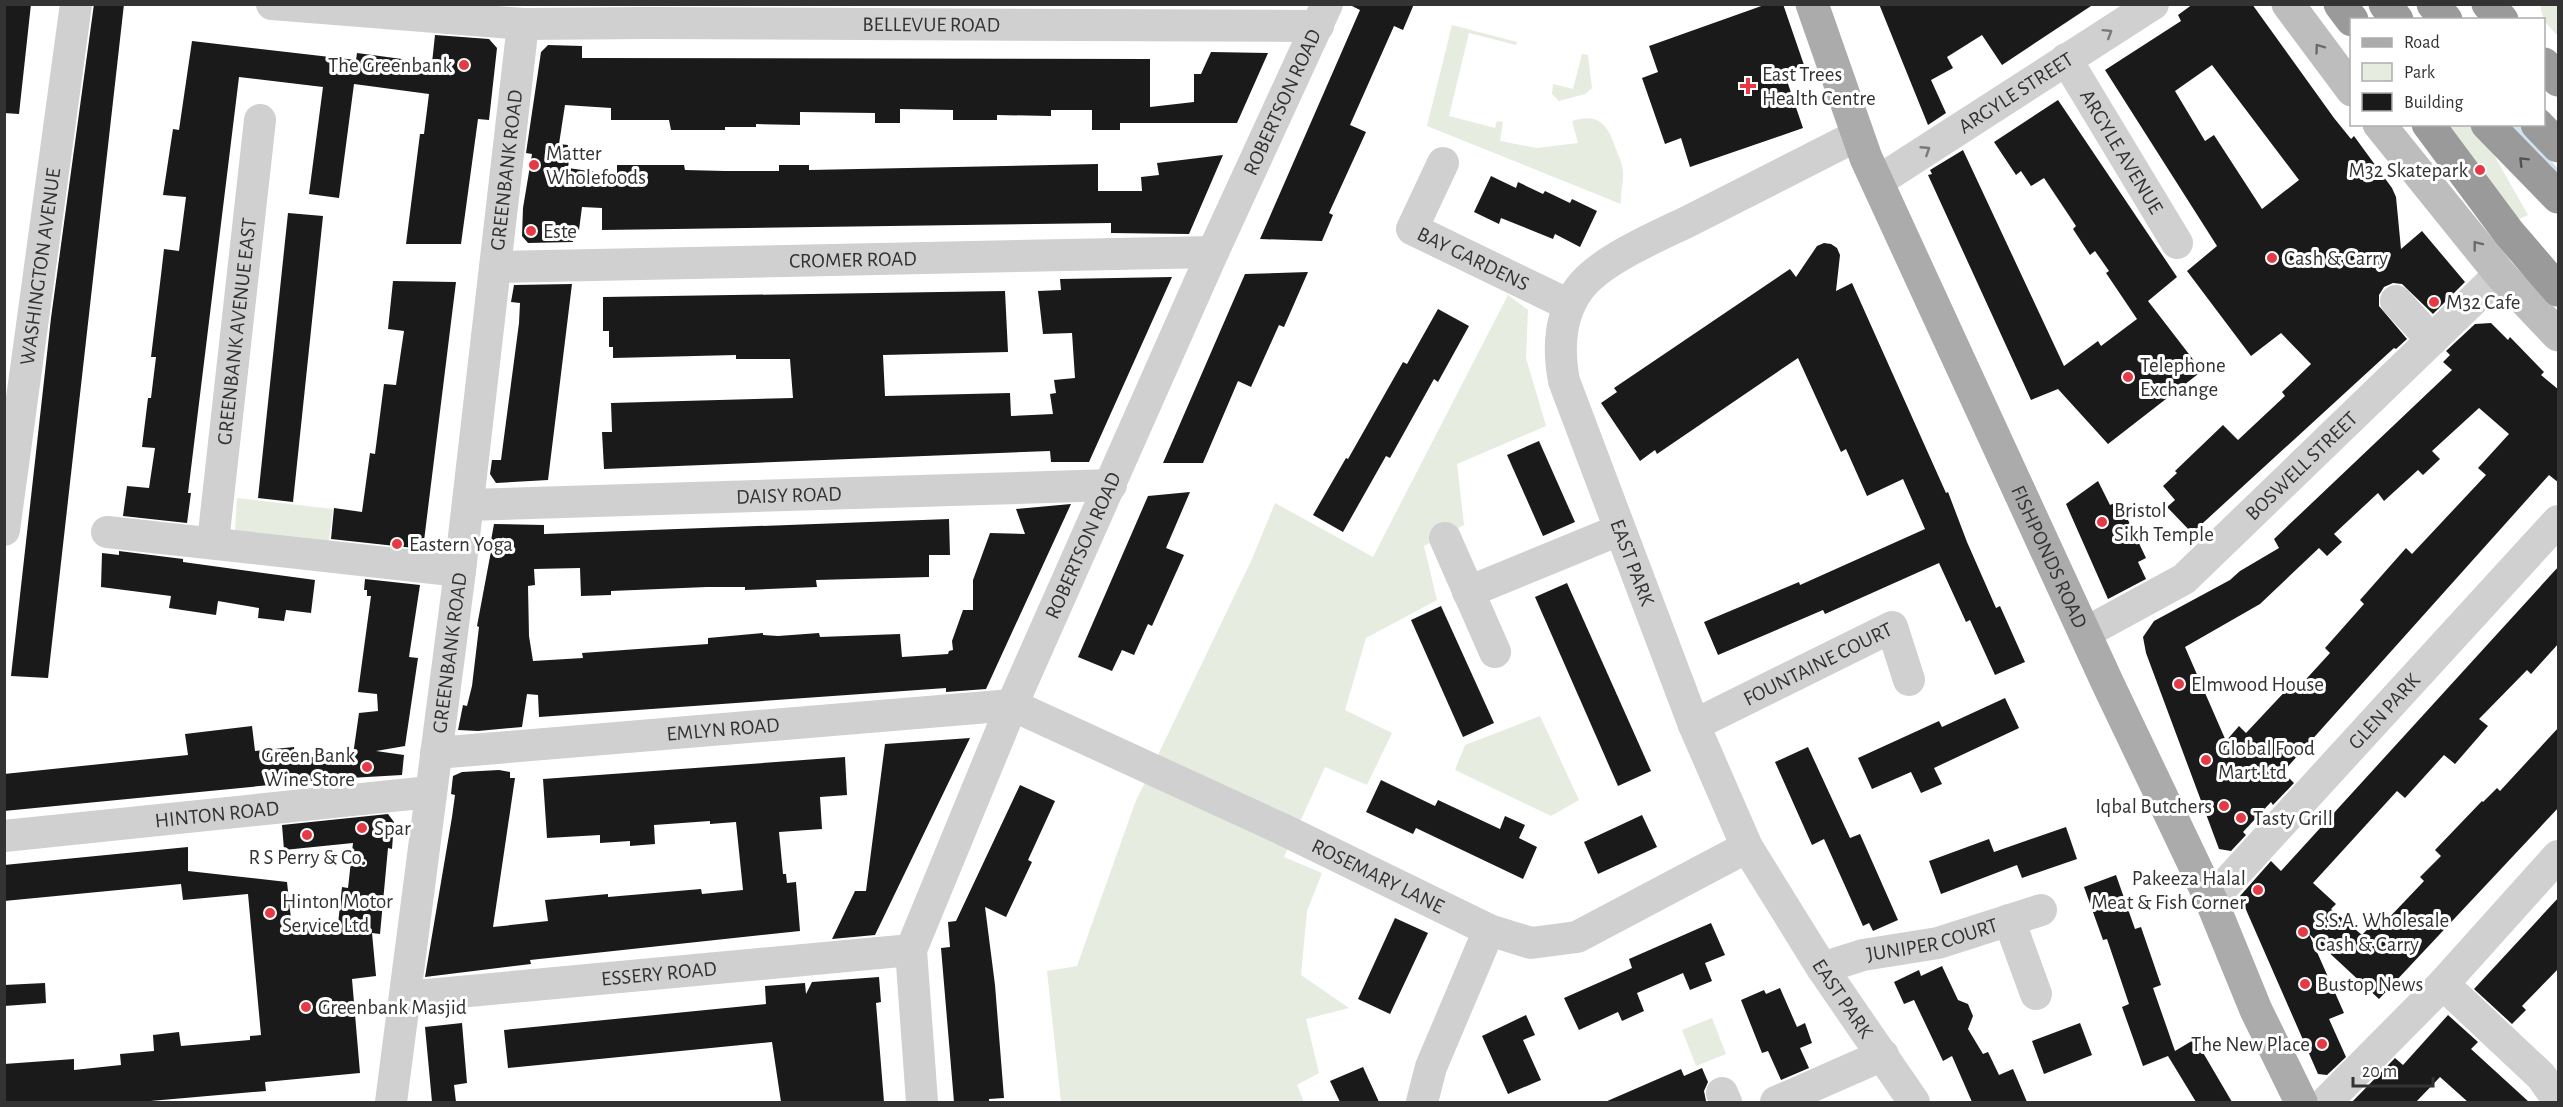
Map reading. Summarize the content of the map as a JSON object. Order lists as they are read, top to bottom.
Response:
{
  "streets": {
    "main road": ["FISHPONDS ROAD"],
    "street": [
      "BELLEVUE ROAD",
      "ARGYLE STREET",
      "ROBERTSON ROAD",
      "ARGYLE AVENUE",
      "GREENBANK ROAD",
      "BAY GARDENS",
      "CROMER ROAD",
      "WASHINGTON AVENUE",
      "GREENBANK AVENUE EAST",
      "BOSWELL STREET",
      "DAISY ROAD",
      "EAST PARK",
      "FOUNTAINE COURT",
      "GLEN PARK",
      "EMLYN ROAD",
      "HINTON ROAD",
      "ROSEMARY LANE",
      "JUNIPER COURT",
      "ESSERY ROAD"
    ]
  },
  "crossings": [
    ["BELLEVUE ROAD", "ROBERTSON ROAD"],
    ["BELLEVUE ROAD", "GREENBANK ROAD"],
    ["ARGYLE STREET", "ARGYLE AVENUE"],
    ["ARGYLE STREET", "FISHPONDS ROAD"],
    ["ROBERTSON ROAD", "CROMER ROAD"],
    ["ROBERTSON ROAD", "DAISY ROAD"],
    ["ROBERTSON ROAD", "EMLYN ROAD"],
    ["ROBERTSON ROAD", "ROSEMARY LANE"],
    ["ROBERTSON ROAD", "ESSERY ROAD"],
    ["GREENBANK ROAD", "CROMER ROAD"],
    ["GREENBANK ROAD", "DAISY ROAD"],
    ["GREENBANK ROAD", "EMLYN ROAD"],
    ["GREENBANK ROAD", "HINTON ROAD"],
    ["GREENBANK ROAD", "ESSERY ROAD"],
    ["BAY GARDENS", "EAST PARK"],
    ["BOSWELL STREET", "FISHPONDS ROAD"],
    ["FISHPONDS ROAD", "EAST PARK"],
    ["FISHPONDS ROAD", "GLEN PARK"],
    ["EAST PARK", "FOUNTAINE COURT"],
    ["EAST PARK", "ROSEMARY LANE"],
    ["EAST PARK", "JUNIPER COURT"],
    ["EMLYN ROAD", "ROSEMARY LANE"]
  ],
  "one_way": ["ARGYLE STREET"],
  "places": {
    "other": [
      "The Greenbank",
      "Matter Wholefoods",
      "M32 Skatepark",
      "Este",
      "Cash & Carry",
      "M32 Cafe",
      "Telephone Exchange",
      "Bristol Sikh Temple",
      "Eastern Yoga",
      "Elmwood House",
      "Global Food Mart Ltd",
      "Green Bank Wine Store",
      "Iqbal Butchers",
      "Tasty Grill",
      "Spar",
      "R S Perry & Co.",
      "Pakeeza Halal Meat & Fish Corner",
      "Hinton Motor Service Ltd",
      "S.S.A. Wholesale Cash & Carry",
      "Bustop News",
      "Greenbank Masjid",
      "The New Place"
    ],
    "health": ["East Trees Health Centre"]
  },
  "legend": ["Road", "Park", "Building"],
  "scale_bar": "20 m"
}
